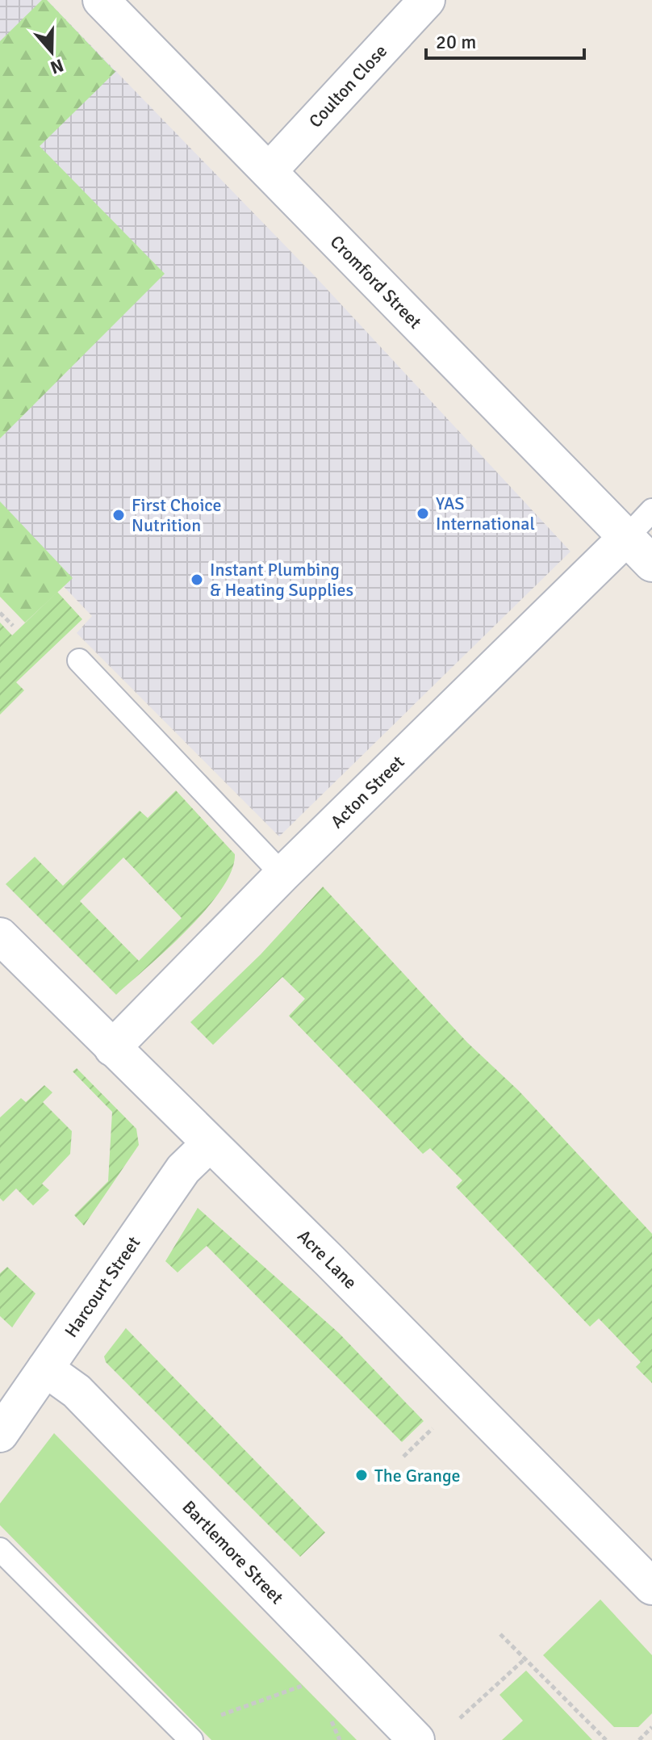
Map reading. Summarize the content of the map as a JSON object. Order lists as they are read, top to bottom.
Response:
{
  "streets": {
    "street": [
      "Coulton Close",
      "Cromford Street",
      "Acton Street",
      "Acre Lane",
      "Harcourt Street",
      "Bartlemore Street"
    ]
  },
  "crossings": [
    ["Coulton Close", "Cromford Street"],
    ["Cromford Street", "Acton Street"],
    ["Acton Street", "Acre Lane"],
    ["Acre Lane", "Harcourt Street"],
    ["Harcourt Street", "Bartlemore Street"]
  ],
  "places": [
    "YAS International",
    "First Choice Nutrition",
    "Instant Plumbing & Heating Supplies",
    "The Grange"
  ],
  "scale_bar": "20 m",
  "north": "bottom"
}
